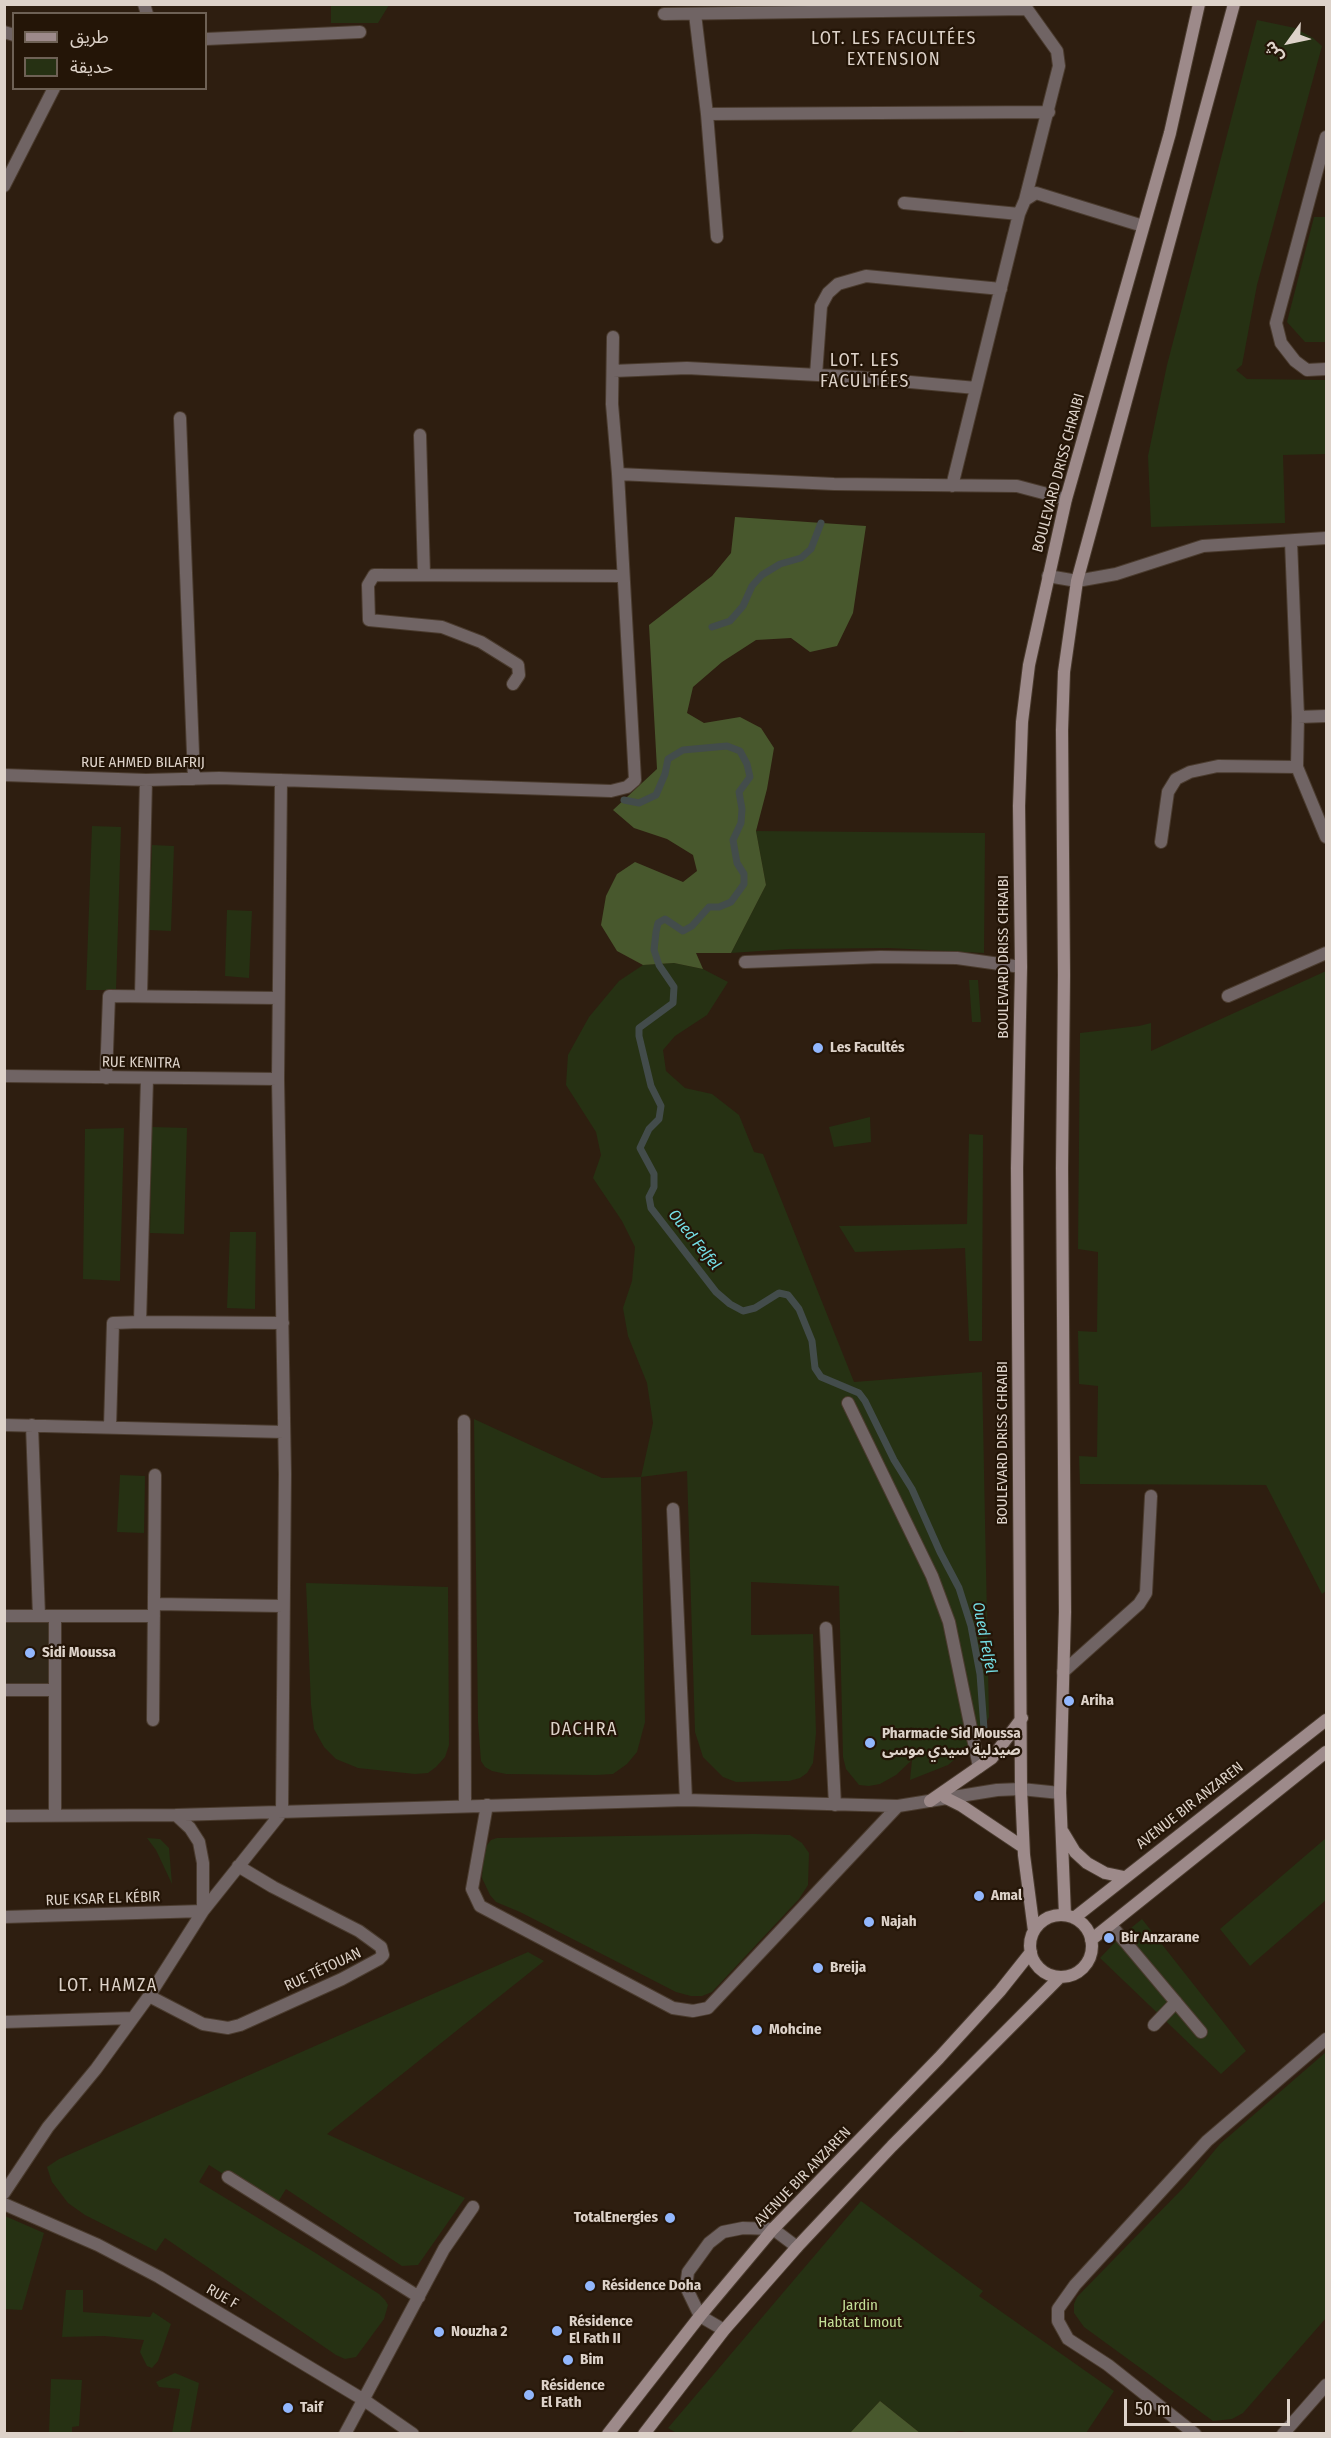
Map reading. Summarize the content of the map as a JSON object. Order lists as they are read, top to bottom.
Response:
{
  "streets": {
    "main road": ["BOULEVARD DRISS CHRAIBI", "AVENUE BIR ANZAREN"],
    "street": [
      "RUE AHMED BILAFRIJ",
      "RUE KENITRA",
      "RUE KSAR EL KÉBIR",
      "RUE TÉTOUAN",
      "RUE F"
    ]
  },
  "crossings": [
    ["BOULEVARD DRISS CHRAIBI", "AVENUE BIR ANZAREN"]
  ],
  "districts": [
    "LOT. LES FACULTÉES EXTENSION",
    "LOT. LES FACULTÉES",
    "DACHRA",
    "LOT. HAMZA"
  ],
  "water": ["Oued Felfel"],
  "parks": ["Jardin Habtat Lmout"],
  "places": [
    "Les Facultés",
    "Sidi Moussa",
    "Ariha",
    "Pharmacie Sid Moussa صيدلية سيدي موسى",
    "Amal",
    "Najah",
    "Bir Anzarane",
    "Breija",
    "Mohcine",
    "TotalEnergies",
    "Résidence Doha",
    "Résidence El Fath II",
    "Nouzha 2",
    "Bim",
    "Résidence El Fath",
    "Taif"
  ],
  "legend": ["طريق", "حديقة"],
  "scale_bar": "50 m",
  "north": "bottom left"
}
